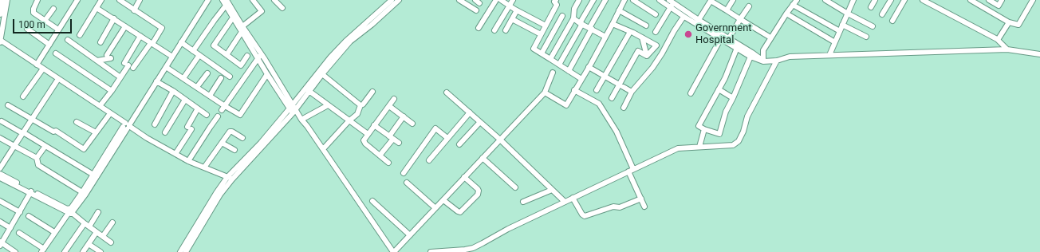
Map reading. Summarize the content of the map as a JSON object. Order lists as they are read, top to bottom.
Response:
{
  "places": ["Government Hospital"],
  "scale_bar": "100 m"
}
